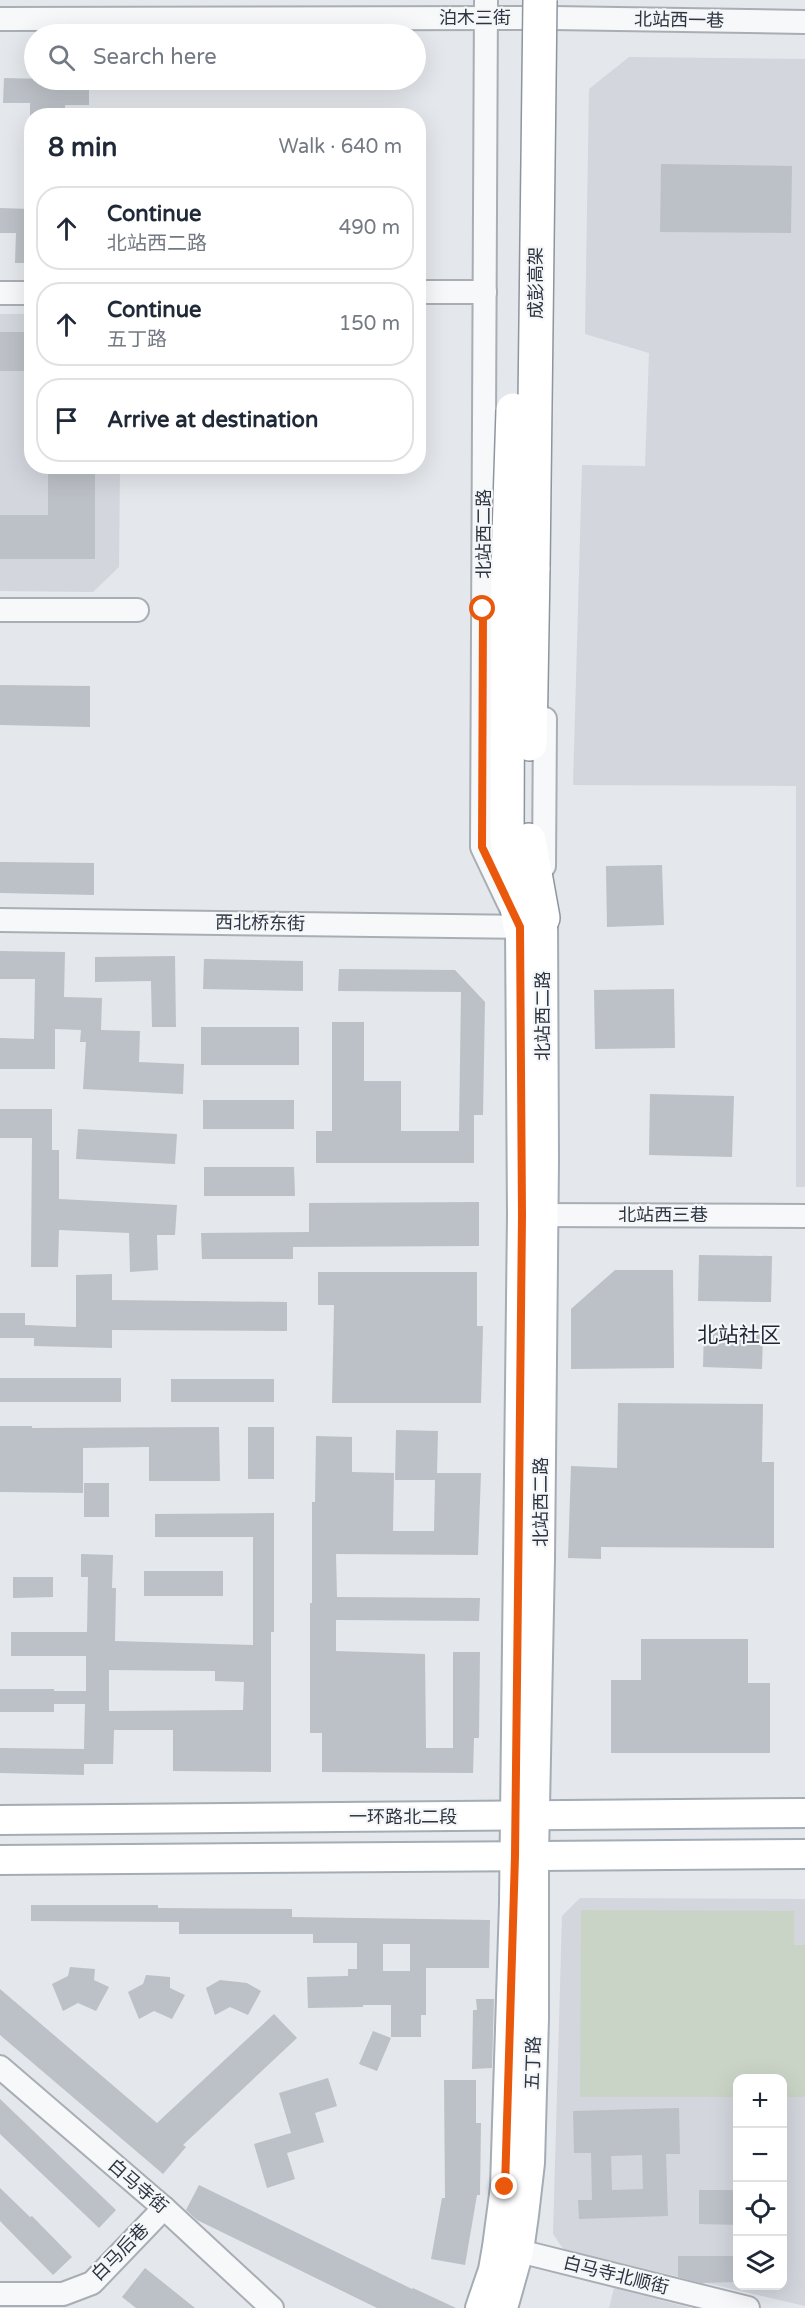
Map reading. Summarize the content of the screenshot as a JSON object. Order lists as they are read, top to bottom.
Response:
{
  "streets": {
    "highway": ["成彭高架"],
    "main road": ["北站西二路", "一环路北二段", "五丁路"],
    "street": [
      "泊木三街",
      "北站西一巷",
      "西北桥东街",
      "北站西三巷",
      "白马寺街",
      "白马后巷",
      "白马寺北顺街"
    ]
  },
  "crossings": [
    ["泊木三街", "北站西一巷"],
    ["泊木三街", "成彭高架"],
    ["泊木三街", "北站西二路"],
    ["北站西一巷", "成彭高架"],
    ["北站西一巷", "北站西二路"],
    ["成彭高架", "北站西二路"],
    ["北站西二路", "西北桥东街"],
    ["北站西二路", "北站西三巷"],
    ["北站西二路", "一环路北二段"],
    ["北站西二路", "五丁路"],
    ["一环路北二段", "五丁路"],
    ["五丁路", "白马寺北顺街"],
    ["白马寺街", "白马后巷"]
  ],
  "districts": ["北站社区"],
  "page": {
    "search": "Search here",
    "heading": ["8 min", "Walk · 640 m"],
    "list": [
      ["Continue", "北站西二路", "490 m"],
      ["Continue", "五丁路", "150 m"],
      "Arrive at destination"
    ],
    "map_buttons": ["+", "−"]
  }
}
